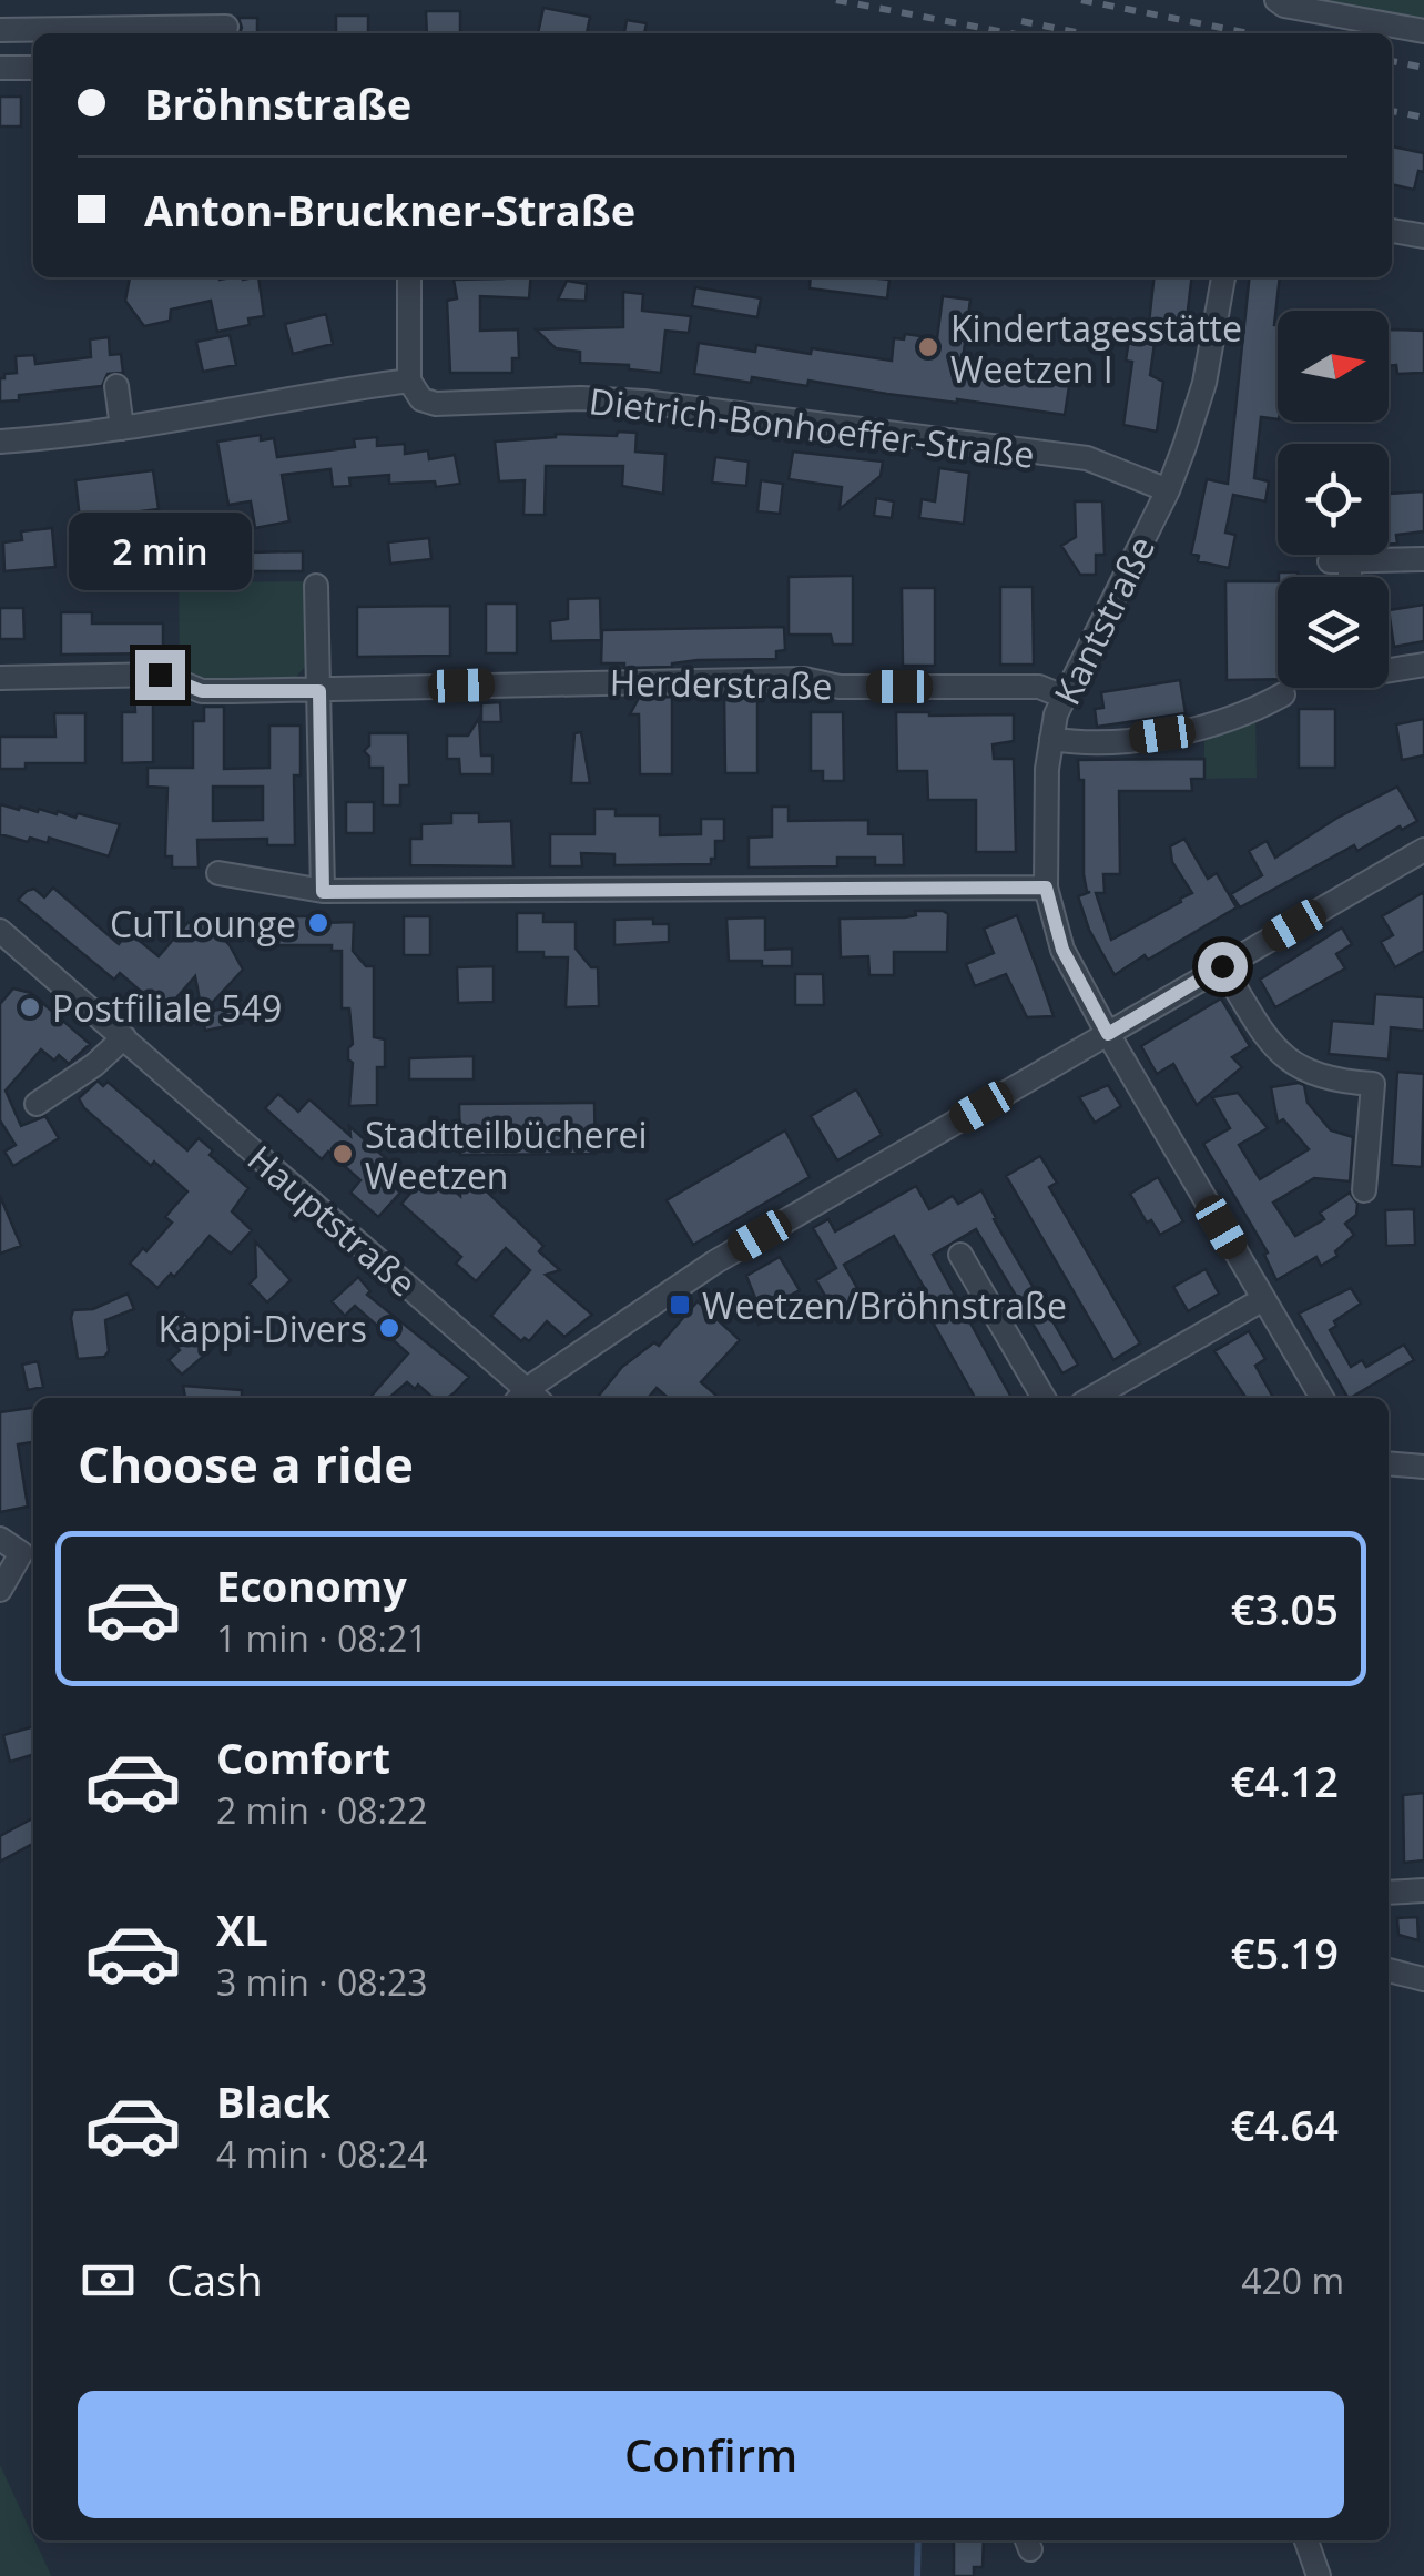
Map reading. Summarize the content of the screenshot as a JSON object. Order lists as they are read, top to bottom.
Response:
{
  "streets": {
    "street": [
      "Dietrich-Bonhoeffer-Straße",
      "Kantstraße",
      "Herderstraße",
      "Hauptstraße"
    ]
  },
  "crossings": [
    ["Dietrich-Bonhoeffer-Straße", "Kantstraße"],
    ["Kantstraße", "Herderstraße"]
  ],
  "places": {
    "other": [
      "Kindertagesstätte Weetzen I",
      "CuTLounge",
      "Postfiliale 549",
      "Stadtteilbücherei Weetzen",
      "Kappi-Divers"
    ],
    "transit": ["Weetzen/Bröhnstraße"]
  },
  "north": "right",
  "page": {
    "banner": ["Bröhnstraße", "Anton-Bruckner-Straße"],
    "bubble": "2 min",
    "heading": "Choose a ride",
    "list": [
      {
        "name": "Economy",
        "note": "1 min · 08:21",
        "value": "€3.05"
      },
      {
        "name": "Comfort",
        "note": "2 min · 08:22",
        "value": "€4.12"
      },
      {
        "name": "XL",
        "note": "3 min · 08:23",
        "value": "€5.19"
      },
      {
        "name": "Black",
        "note": "4 min · 08:24",
        "value": "€4.64"
      }
    ],
    "pay": ["Cash", "420 m"],
    "buttons": "Confirm"
  }
}
